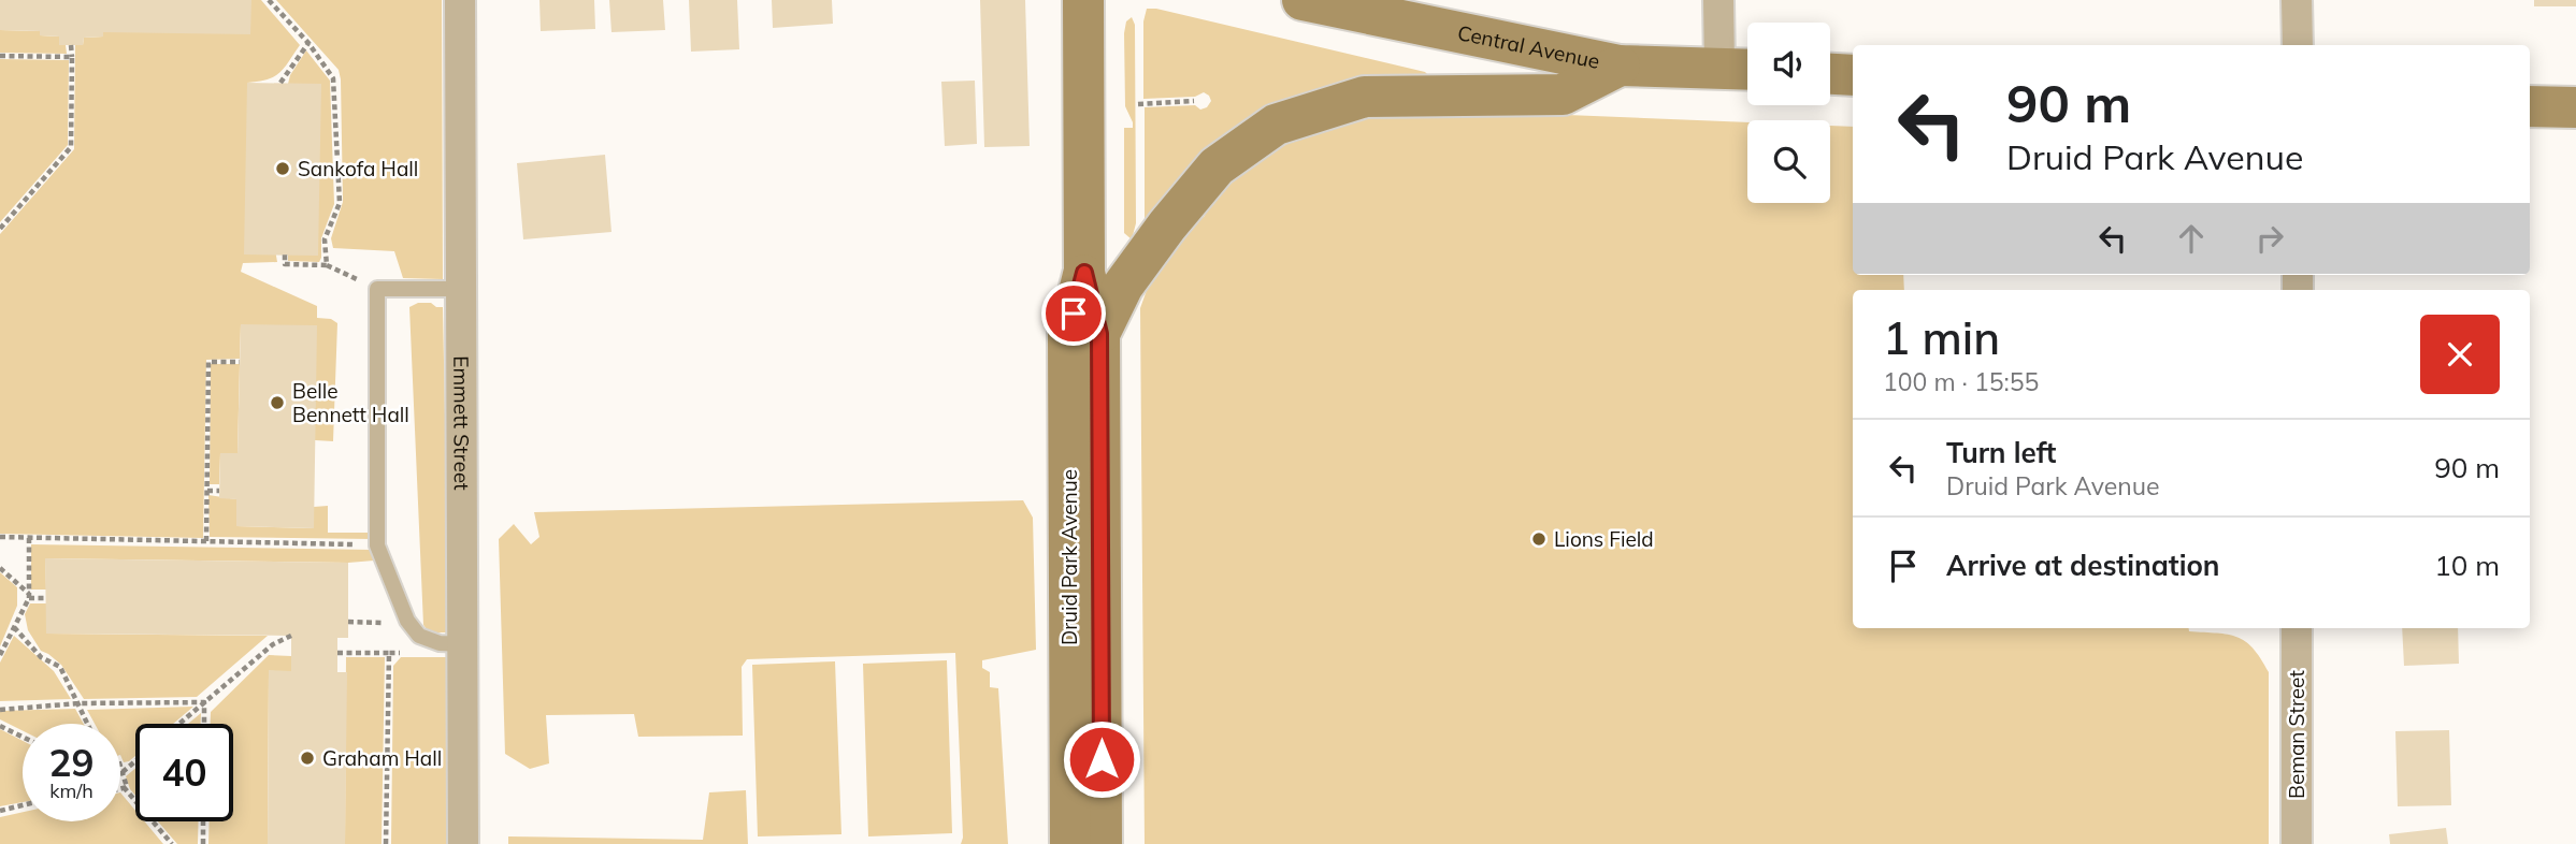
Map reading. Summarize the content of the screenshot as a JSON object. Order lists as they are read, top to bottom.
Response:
{
  "streets": {
    "street": [
      "Central Avenue",
      "Emmett Street",
      "Druid Park Avenue",
      "Beman Street"
    ]
  },
  "places": [
    "Sankofa Hall",
    "Belle Bennett Hall",
    "Lions Field",
    "Graham Hall"
  ],
  "page": {
    "turn": ["90 m", "Druid Park Avenue"],
    "heading": ["1 min", "100 m · 15:55"],
    "list": [
      {
        "name": "Turn left",
        "note": "Druid Park Avenue",
        "value": "90 m"
      },
      {
        "name": "Arrive at destination",
        "value": "10 m"
      }
    ],
    "speed": "29 km/h",
    "limit": "40"
  }
}
